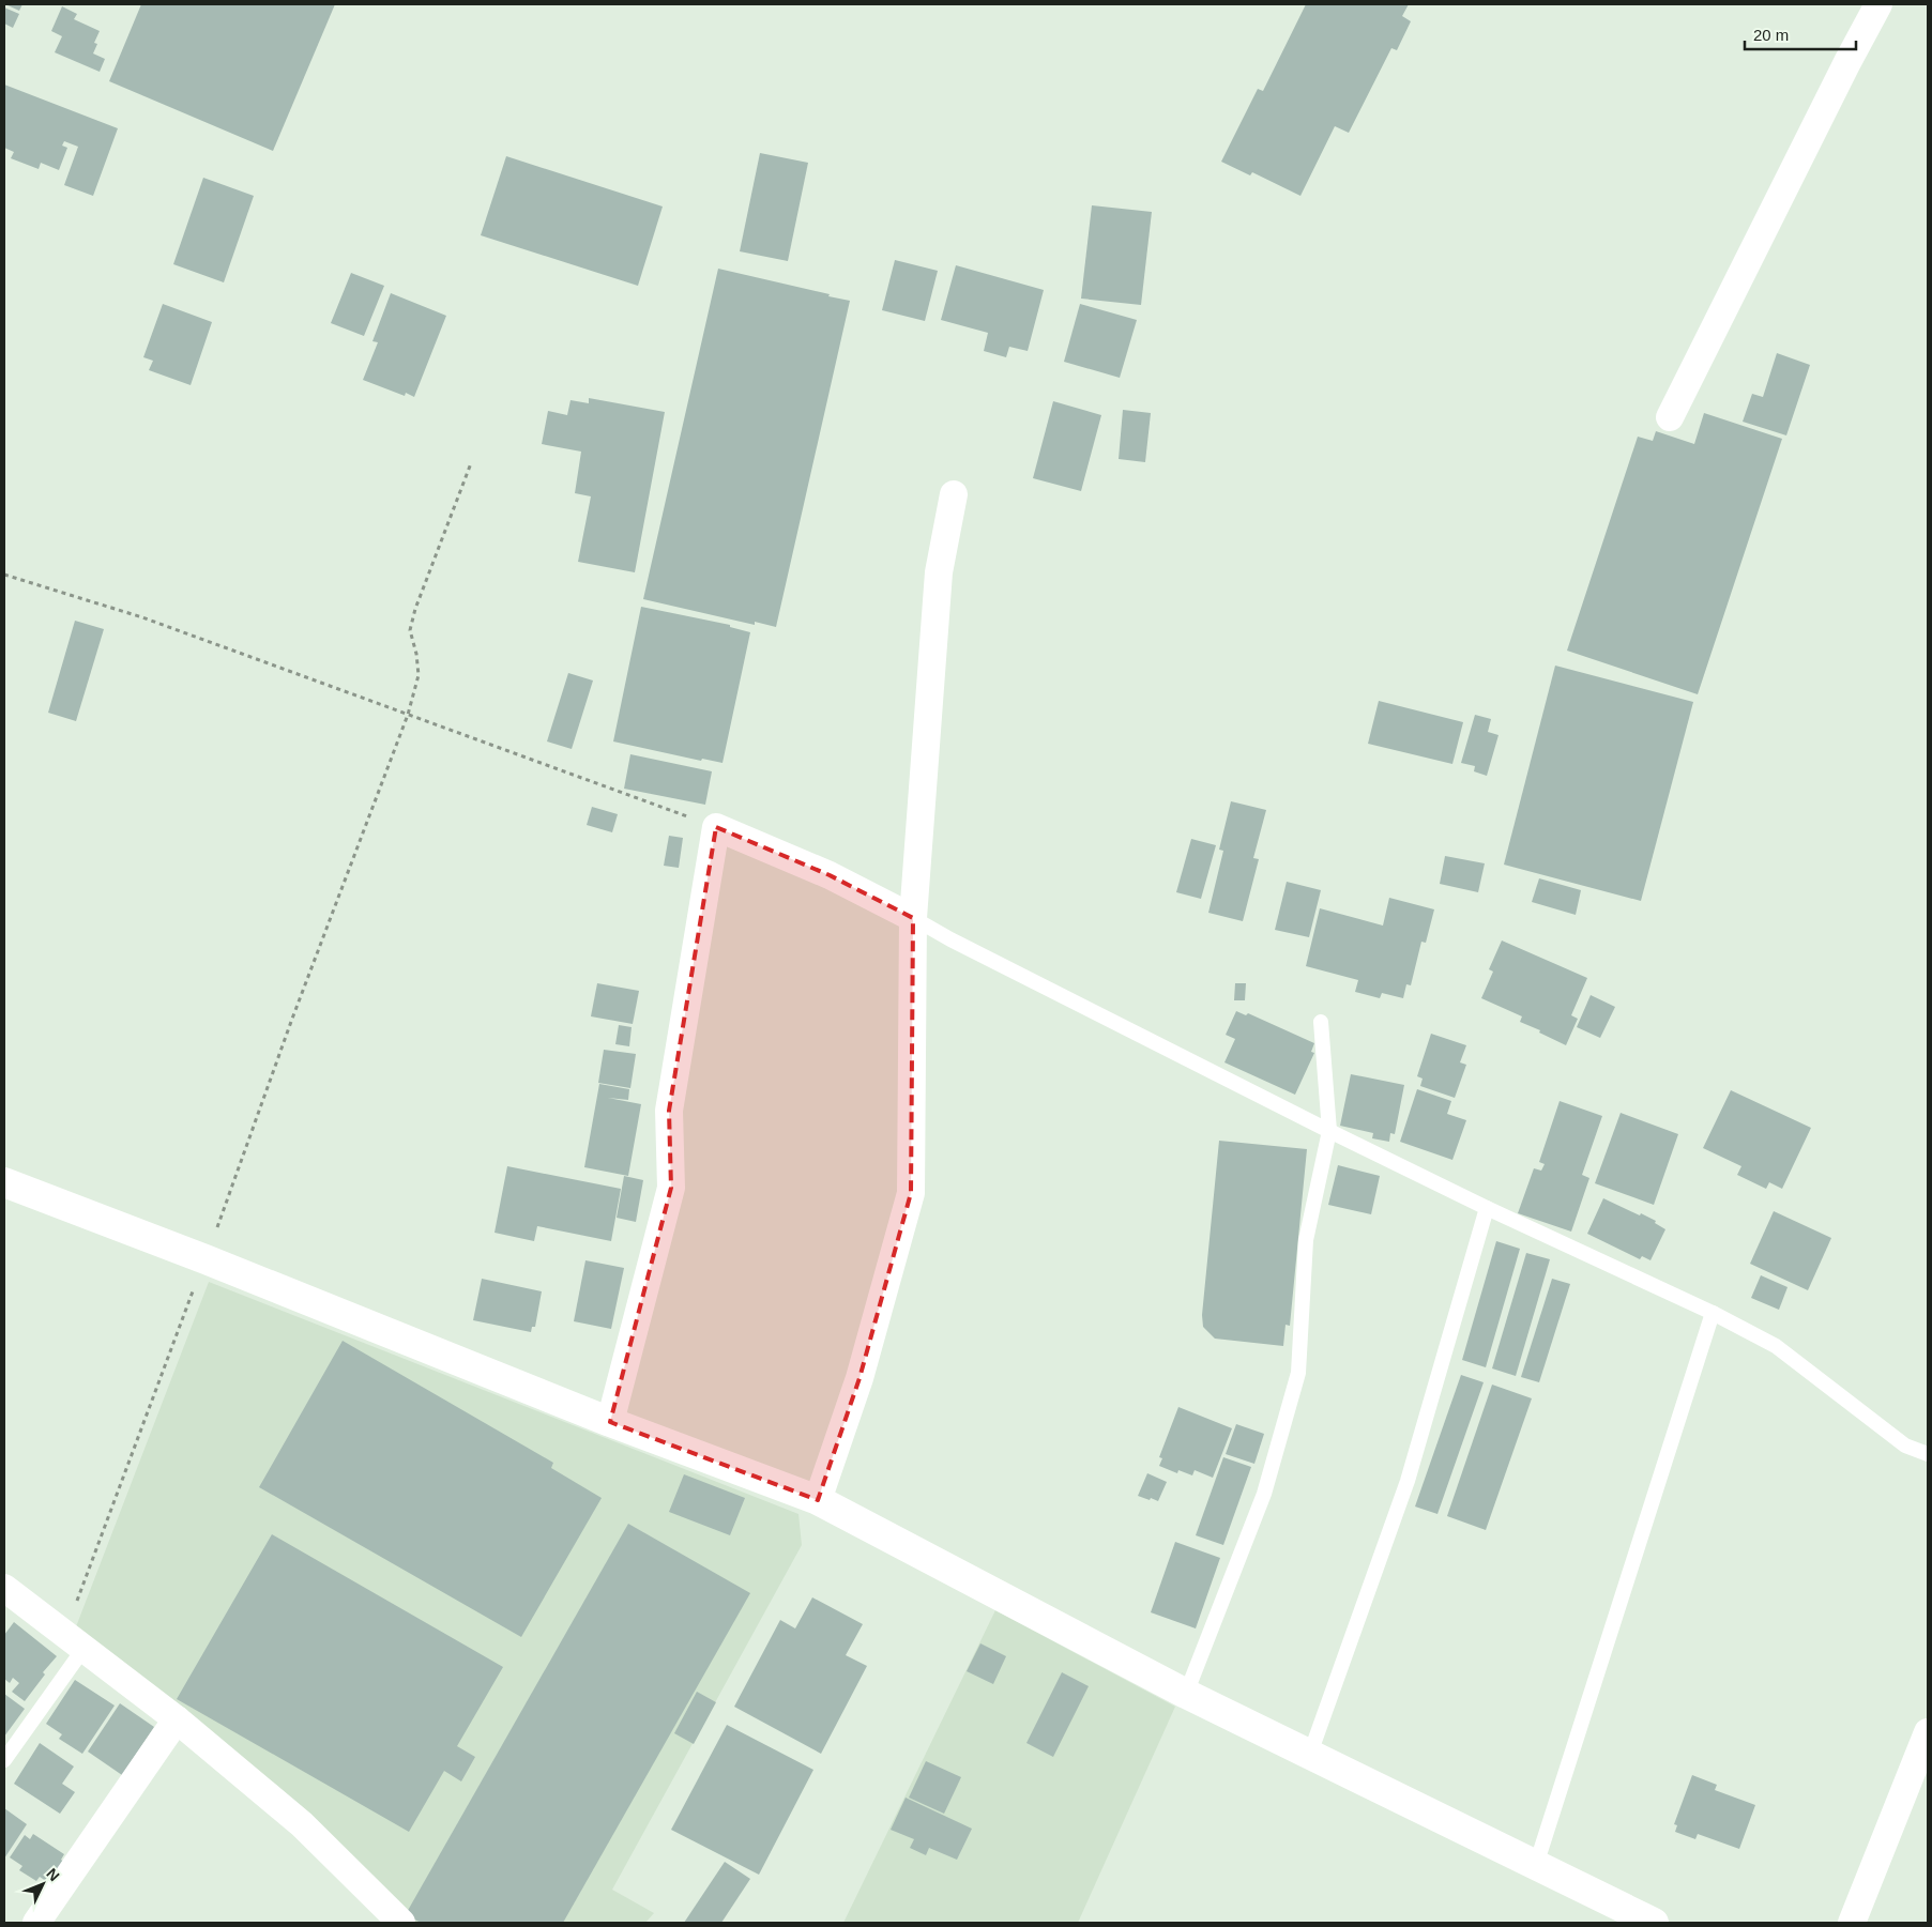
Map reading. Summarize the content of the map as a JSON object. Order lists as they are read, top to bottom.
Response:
{
  "scale_bar": "20 m",
  "north": "top right"
}
